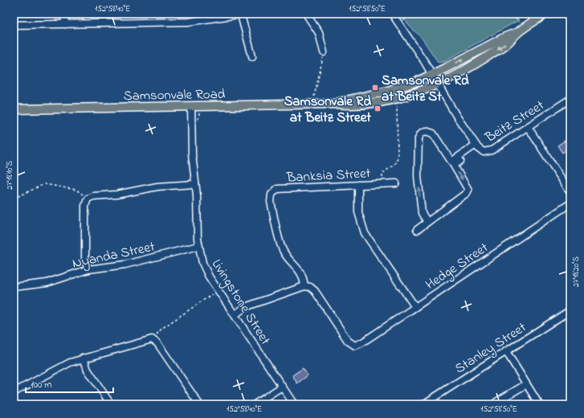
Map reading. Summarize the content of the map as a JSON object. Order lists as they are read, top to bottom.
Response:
{
  "streets": {
    "main road": ["Samsonvale Road"],
    "street": [
      "Beitz Street",
      "Banksia Street",
      "Nyanda Street",
      "Hedge Street",
      "Livingstone Street",
      "Stanley Street"
    ]
  },
  "crossings": [
    ["Samsonvale Road", "Beitz Street"],
    ["Samsonvale Road", "Livingstone Street"],
    ["Banksia Street", "Hedge Street"],
    ["Nyanda Street", "Livingstone Street"]
  ],
  "places": {
    "transit": ["Samsonvale Rd at Beitz St", "Samsonvale Rd at Beitz Street"]
  },
  "scale_bar": "100 m",
  "coordinates": [
    "152°58'40\"E",
    "152°58'50\"E",
    "27°18'10\"S",
    "27°18'20\"S"
  ]
}
